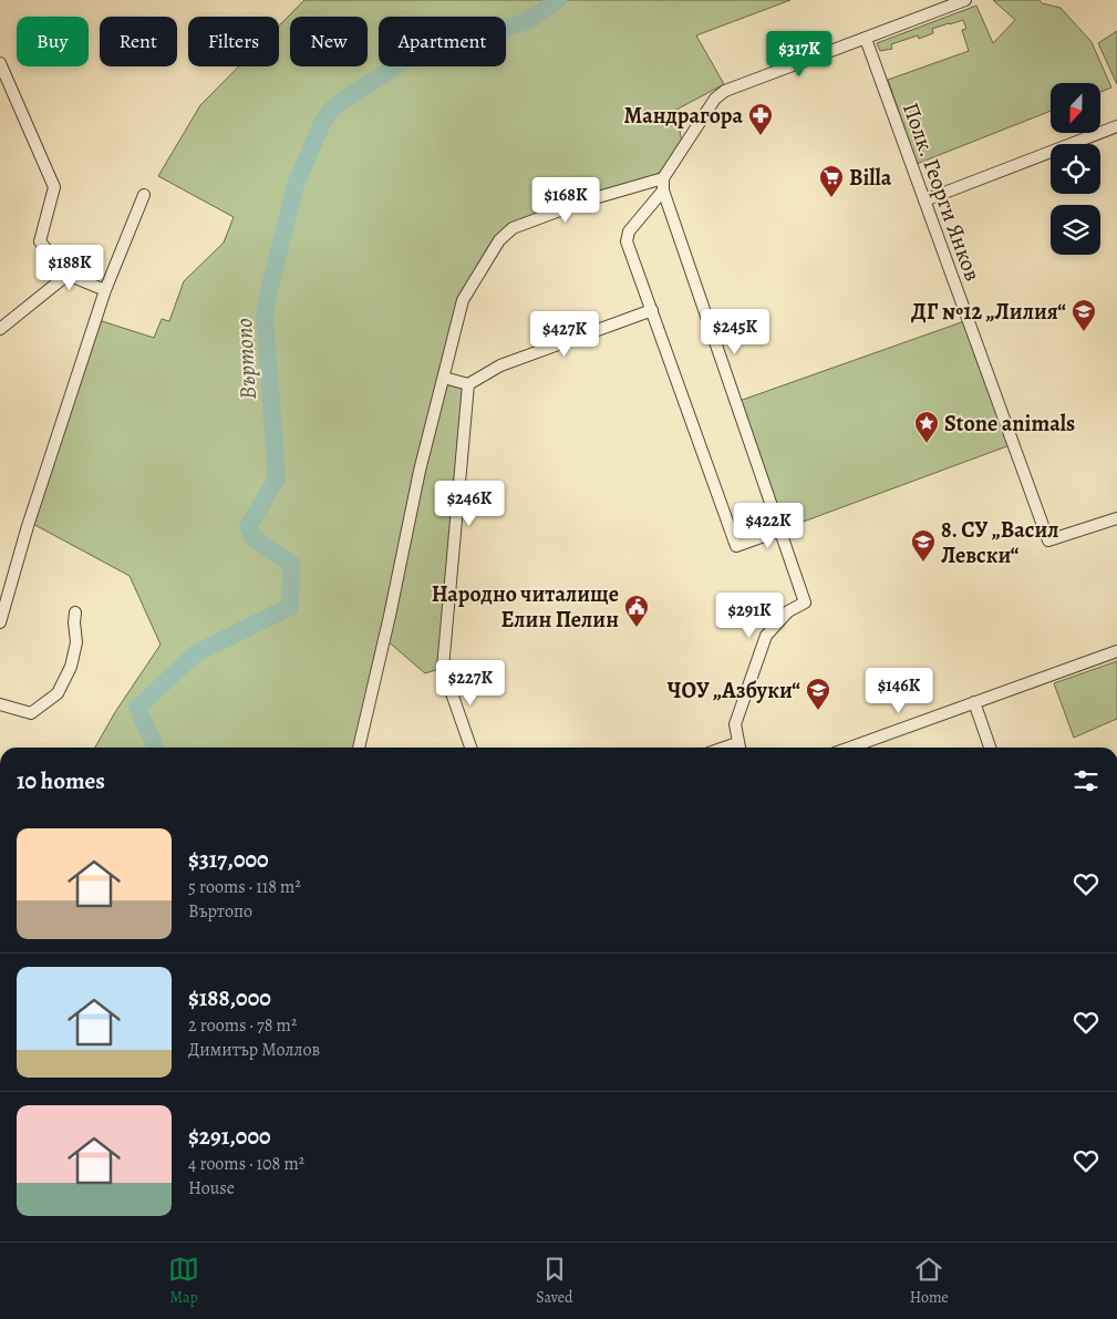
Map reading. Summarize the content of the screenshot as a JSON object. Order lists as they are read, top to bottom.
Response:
{
  "streets": {
    "street": ["Полк. Георги Янков"]
  },
  "water": ["Въртопо"],
  "places": {
    "pharmacy": ["Мандрагора"],
    "supermarket": ["Billa"],
    "school or university": ["ДГ №12 „Лилия“", "8. СУ „Васил Левски“", "ЧОУ „Азбуки“"],
    "place": ["Stone animals"],
    "public building": ["Народно читалище Елин Пелин"]
  },
  "north": "bottom",
  "page": {
    "chip": [
      "Buy",
      "Rent",
      "Filters",
      "New",
      "Apartment"
    ],
    "price": [
      "$317K",
      "$168K",
      "$188K",
      "$245K",
      "$427K",
      "$246K",
      "$422K",
      "$291K",
      "$227K",
      "$146K"
    ],
    "heading": "10 homes",
    "list": [
      {
        "name": "$317,000",
        "note": "5 rooms · 118 m² · Въртопо"
      },
      {
        "name": "$188,000",
        "note": "2 rooms · 78 m² · Димитър Моллов"
      },
      {
        "name": "$291,000",
        "note": "4 rooms · 108 m² · House"
      }
    ],
    "tabs": ["Map", "Saved", "Home"]
  }
}
